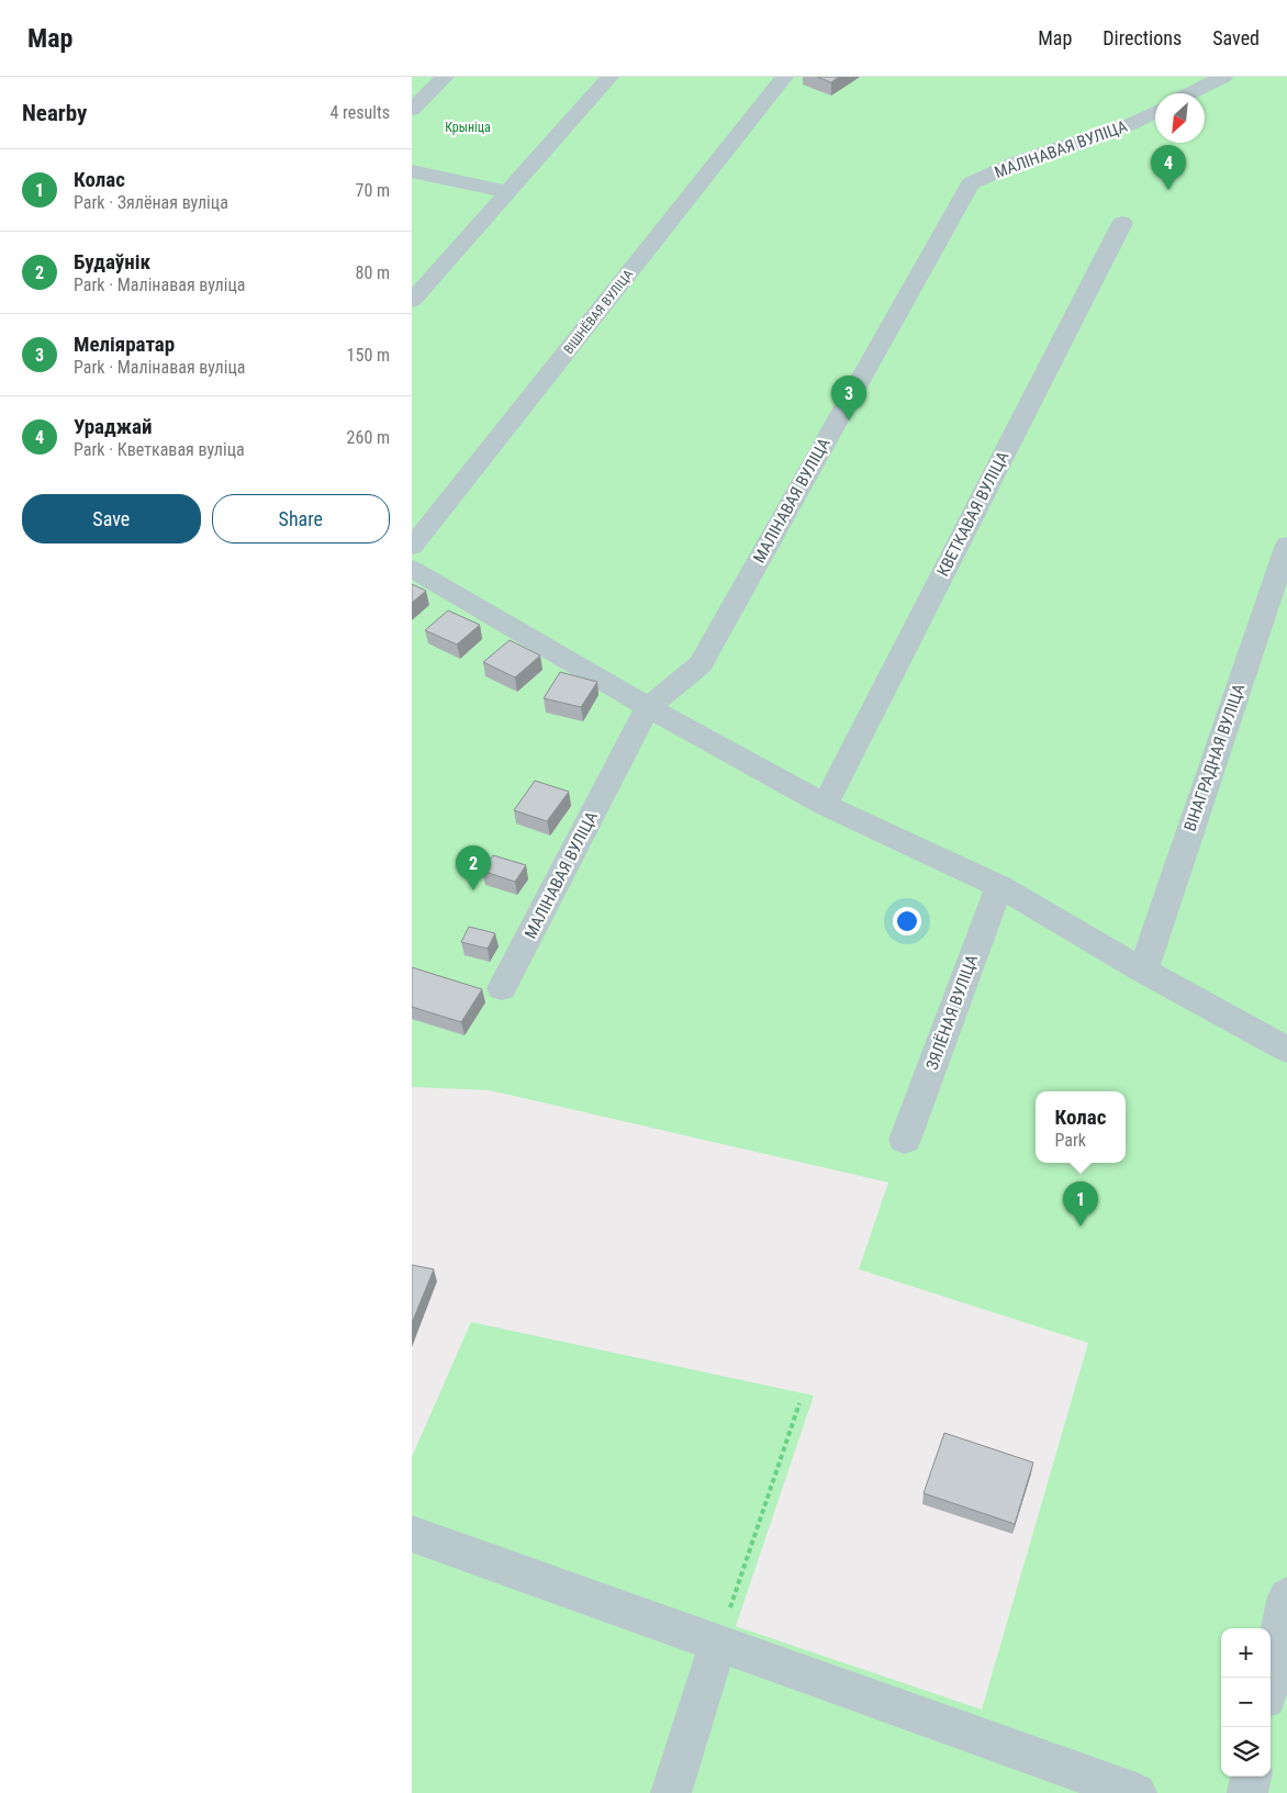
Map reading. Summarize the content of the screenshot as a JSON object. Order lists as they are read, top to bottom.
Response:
{
  "streets": {
    "street": [
      "МАЛІНАВАЯ ВУЛІЦА",
      "ВІШНЁВАЯ ВУЛІЦА",
      "КВЕТКАВАЯ ВУЛІЦА",
      "ВІНАГРАДНАЯ ВУЛІЦА",
      "ЗЯЛЁНАЯ ВУЛІЦА"
    ]
  },
  "parks": ["Крыніца"],
  "north": "bottom left",
  "page": {
    "header": "Map",
    "nav": ["Map", "Directions", "Saved"],
    "heading": ["Nearby", "4 results"],
    "pins": [
      "4",
      "3",
      "2",
      "1"
    ],
    "list": [
      {
        "mark": "1",
        "name": "Колас",
        "note": "Park · Зялёная вуліца",
        "value": "70 m"
      },
      {
        "mark": "2",
        "name": "Будаўнік",
        "note": "Park · Малінавая вуліца",
        "value": "80 m"
      },
      {
        "mark": "3",
        "name": "Меліяратар",
        "note": "Park · Малінавая вуліца",
        "value": "150 m"
      },
      {
        "mark": "4",
        "name": "Ураджай",
        "note": "Park · Кветкавая вуліца",
        "value": "260 m"
      }
    ],
    "buttons": ["Save", "Share"],
    "popup": ["Колас", "Park"],
    "map_buttons": ["+", "−"]
  }
}
